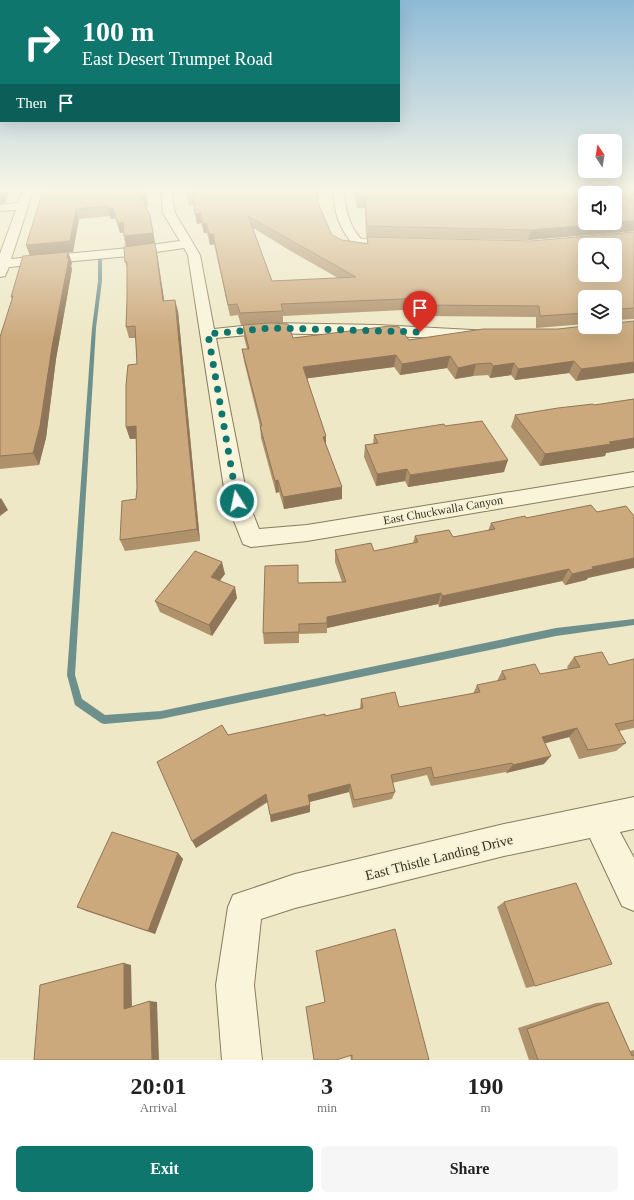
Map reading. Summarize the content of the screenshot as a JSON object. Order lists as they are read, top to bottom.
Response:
{
  "streets": {
    "street": ["East Chuckwalla Canyon", "East Thistle Landing Drive"]
  },
  "north": "top",
  "page": {
    "turn": ["100 m", "East Desert Trumpet Road"],
    "then": "Then",
    "eta": [
      "20:01",
      "Arrival",
      "3",
      "min",
      "190",
      "m"
    ],
    "buttons": ["Exit", "Share"]
  }
}
